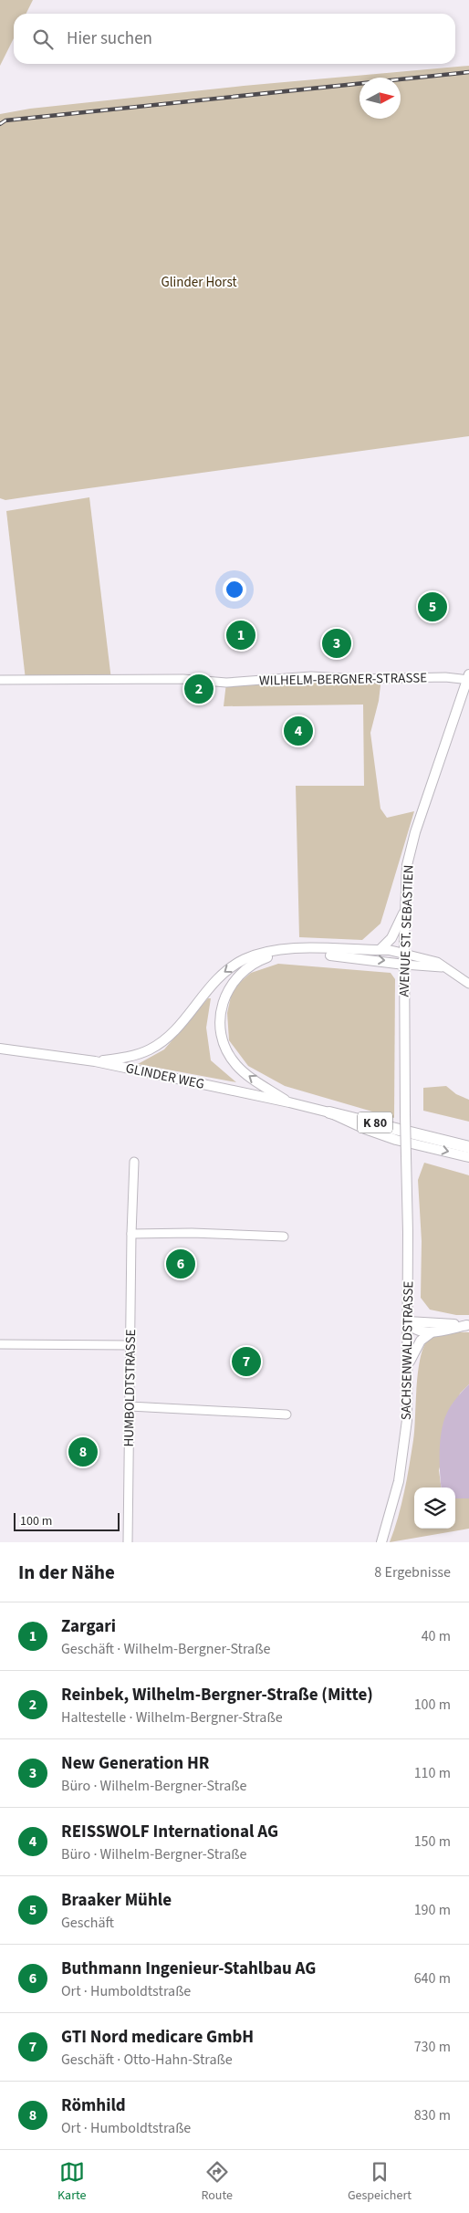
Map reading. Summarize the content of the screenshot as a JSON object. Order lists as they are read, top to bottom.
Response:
{
  "streets": {
    "highway": ["K 80"],
    "main road": ["AVENUE ST. SEBASTIEN", "GLINDER WEG", "SACHSENWALDSTRASSE"],
    "street": ["WILHELM-BERGNER-STRASSE", "HUMBOLDTSTRASSE"]
  },
  "crossings": [
    ["WILHELM-BERGNER-STRASSE", "AVENUE ST. SEBASTIEN"],
    ["AVENUE ST. SEBASTIEN", "SACHSENWALDSTRASSE"],
    ["GLINDER WEG", "K 80"]
  ],
  "parks": ["Glinder Horst"],
  "scale_bar": "100 m",
  "north": "right",
  "page": {
    "search": "Hier suchen",
    "pins": [
      "5",
      "1",
      "3",
      "2",
      "4",
      "6",
      "7",
      "8"
    ],
    "scale": "100 m",
    "heading": ["In der Nähe", "8 Ergebnisse"],
    "list": [
      {
        "mark": "1",
        "name": "Zargari",
        "note": "Geschäft · Wilhelm-Bergner-Straße",
        "value": "40 m"
      },
      {
        "mark": "2",
        "name": "Reinbek, Wilhelm-Bergner-Straße (Mitte)",
        "note": "Haltestelle · Wilhelm-Bergner-Straße",
        "value": "100 m"
      },
      {
        "mark": "3",
        "name": "New Generation HR",
        "note": "Büro · Wilhelm-Bergner-Straße",
        "value": "110 m"
      },
      {
        "mark": "4",
        "name": "REISSWOLF International AG",
        "note": "Büro · Wilhelm-Bergner-Straße",
        "value": "150 m"
      },
      {
        "mark": "5",
        "name": "Braaker Mühle",
        "note": "Geschäft",
        "value": "190 m"
      },
      {
        "mark": "6",
        "name": "Buthmann Ingenieur-Stahlbau AG",
        "note": "Ort · Humboldtstraße",
        "value": "640 m"
      },
      {
        "mark": "7",
        "name": "GTI Nord medicare GmbH",
        "note": "Geschäft · Otto-Hahn-Straße",
        "value": "730 m"
      },
      {
        "mark": "8",
        "name": "Römhild",
        "note": "Ort · Humboldtstraße",
        "value": "830 m"
      }
    ],
    "nav": ["Karte", "Route", "Gespeichert"]
  }
}
